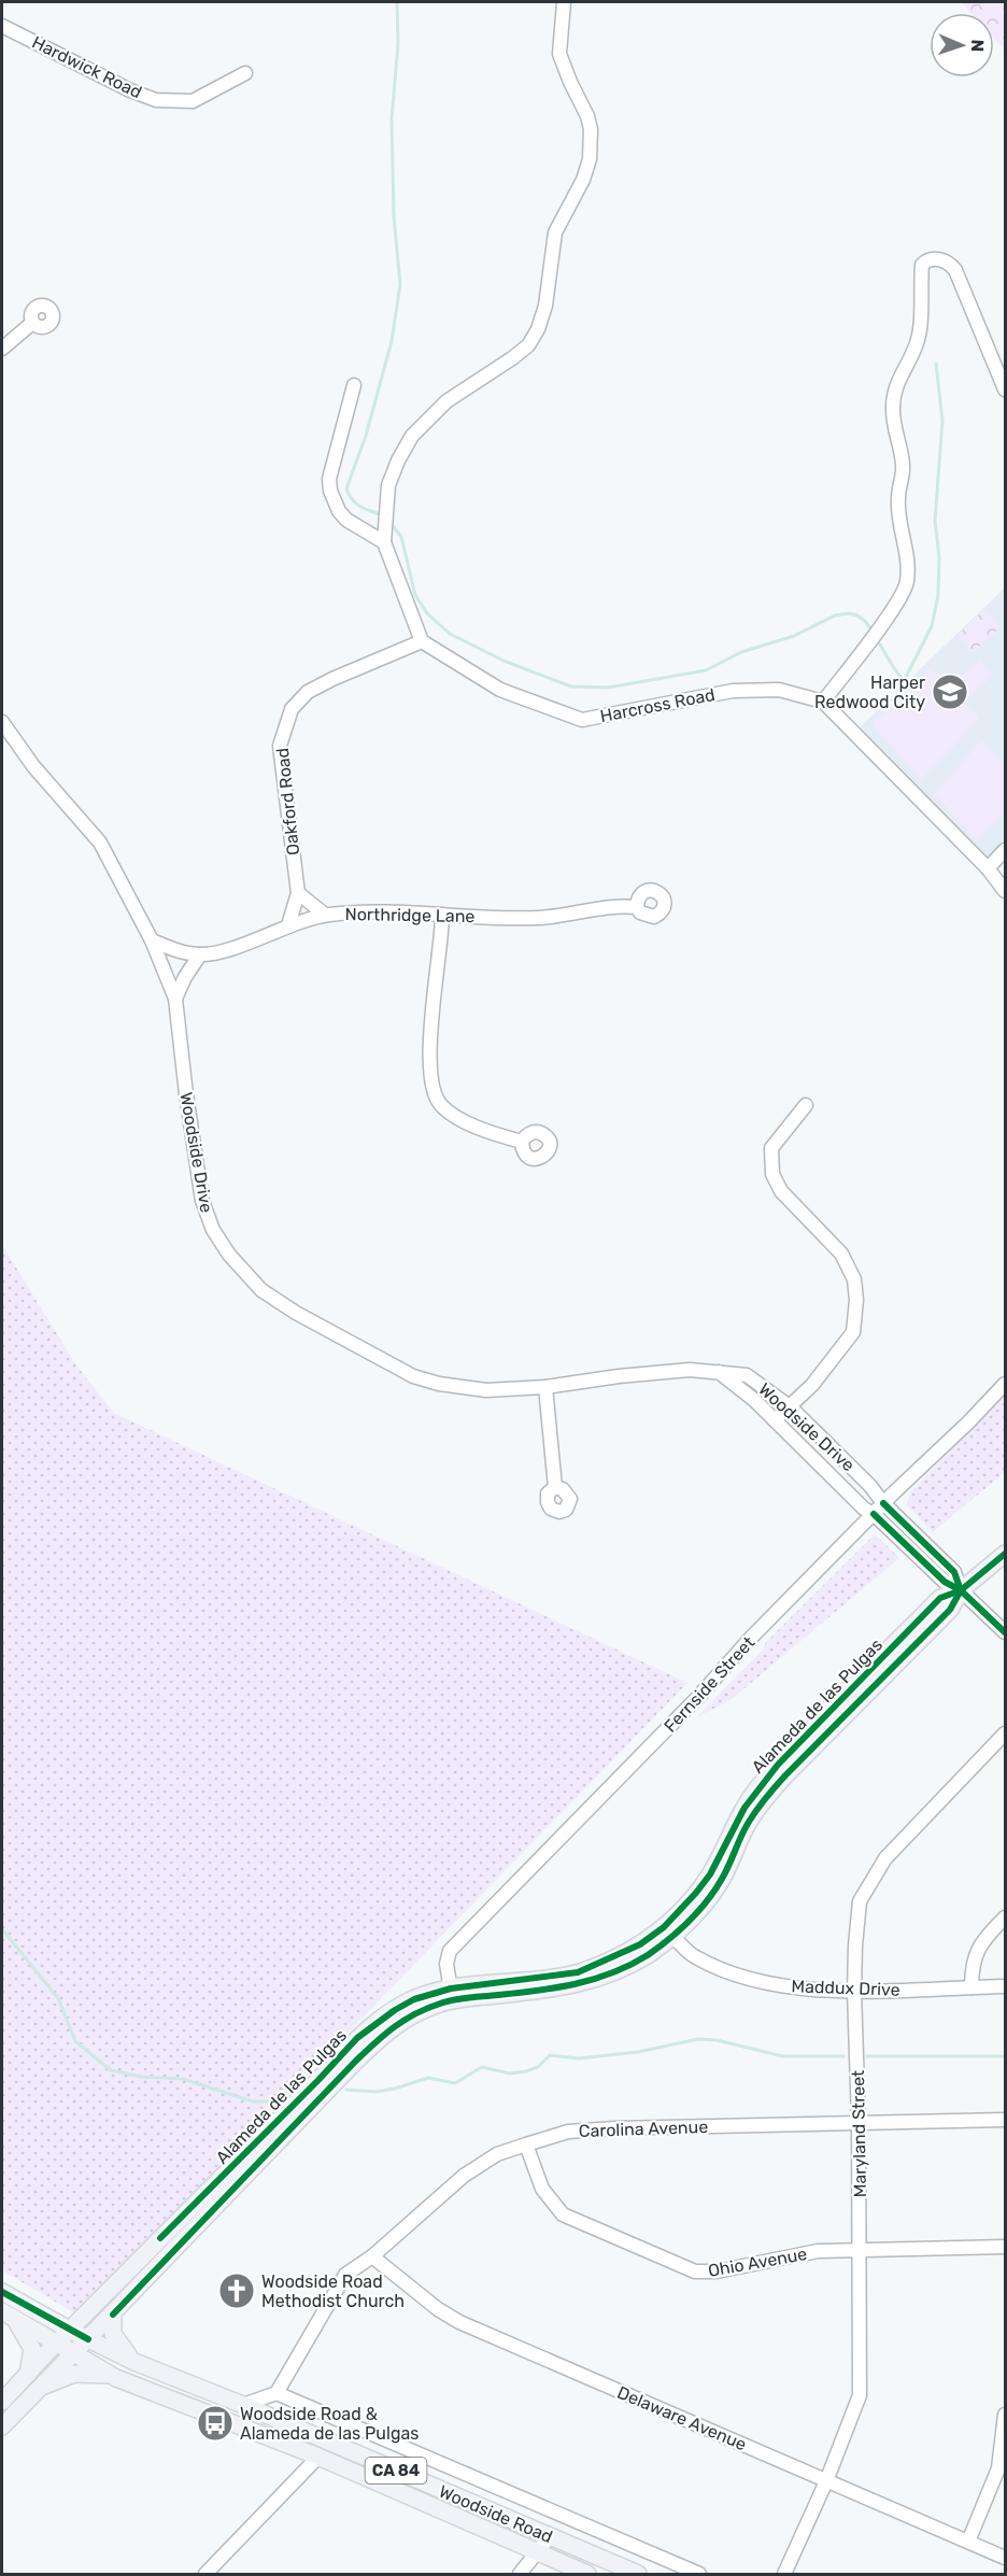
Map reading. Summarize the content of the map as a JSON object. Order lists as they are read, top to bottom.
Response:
{
  "streets": {
    "main road": ["Alameda de las Pulgas", "CA 84", "Woodside Road"],
    "street": [
      "Hardwick Road",
      "Harcross Road",
      "Oakford Road",
      "Northridge Lane",
      "Woodside Drive",
      "Fernside Street",
      "Maddux Drive",
      "Carolina Avenue",
      "Maryland Street",
      "Ohio Avenue",
      "Delaware Avenue"
    ]
  },
  "crossings": [
    ["Harcross Road", "Oakford Road"],
    ["Oakford Road", "Northridge Lane"],
    ["Northridge Lane", "Woodside Drive"],
    ["Woodside Drive", "Fernside Street"],
    ["Woodside Drive", "Alameda de las Pulgas"],
    ["Fernside Street", "Alameda de las Pulgas"],
    ["Alameda de las Pulgas", "Maddux Drive"],
    ["Alameda de las Pulgas", "Woodside Road"],
    ["Maddux Drive", "Maryland Street"],
    ["Carolina Avenue", "Maryland Street"],
    ["Carolina Avenue", "Ohio Avenue"],
    ["Carolina Avenue", "Delaware Avenue"],
    ["Carolina Avenue", "Woodside Road"],
    ["Maryland Street", "Ohio Avenue"],
    ["Maryland Street", "Delaware Avenue"]
  ],
  "places": {
    "school or university": ["Harper Redwood City"],
    "church": ["Woodside Road Methodist Church"],
    "bus stop": ["Woodside Road & Alameda de las Pulgas"]
  },
  "north": "right"
}
